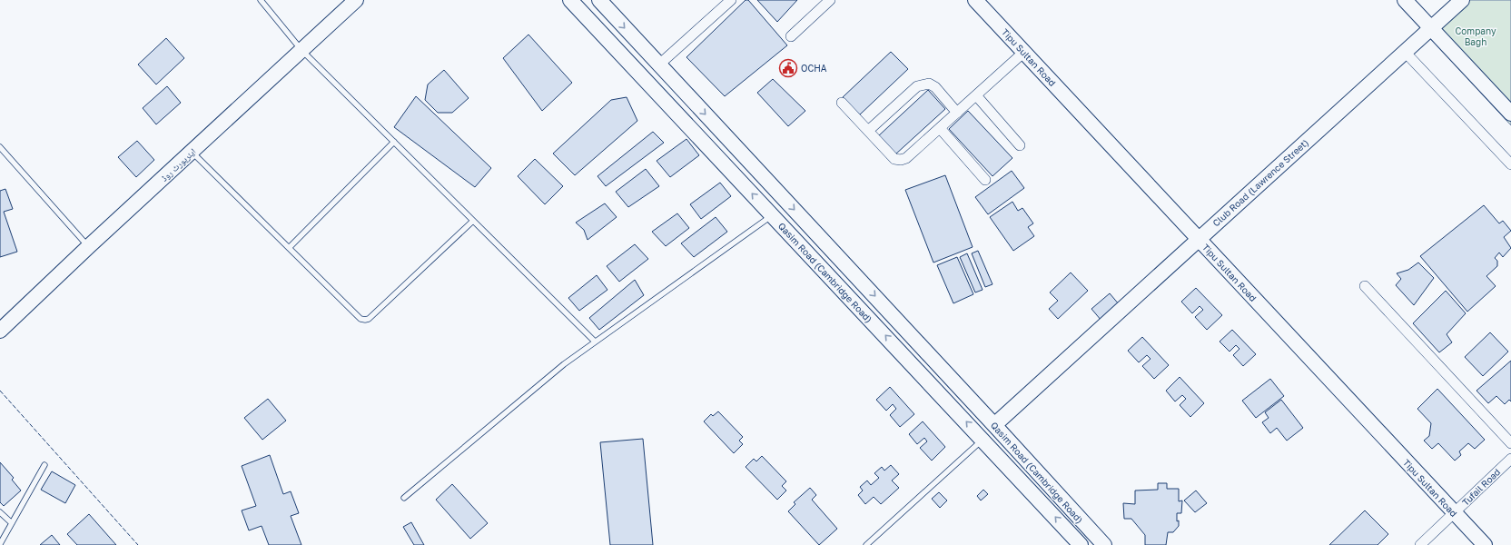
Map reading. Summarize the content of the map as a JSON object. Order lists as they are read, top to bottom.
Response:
{
  "streets": {
    "main road": [
      "Tipu Sultan Road",
      "ایئرپورٹ روڈ",
      "Club Road (Lawrence Street)",
      "Qasim Road (Cambridge Road)"
    ],
    "street": ["Tufail Road"]
  },
  "crossings": [
    ["Tipu Sultan Road", "Club Road (Lawrence Street)"],
    ["Tipu Sultan Road", "Tufail Road"],
    ["Club Road (Lawrence Street)", "Qasim Road (Cambridge Road)"]
  ],
  "parks": ["Company Bagh"],
  "places": {
    "public building": ["OCHA"]
  }
}
